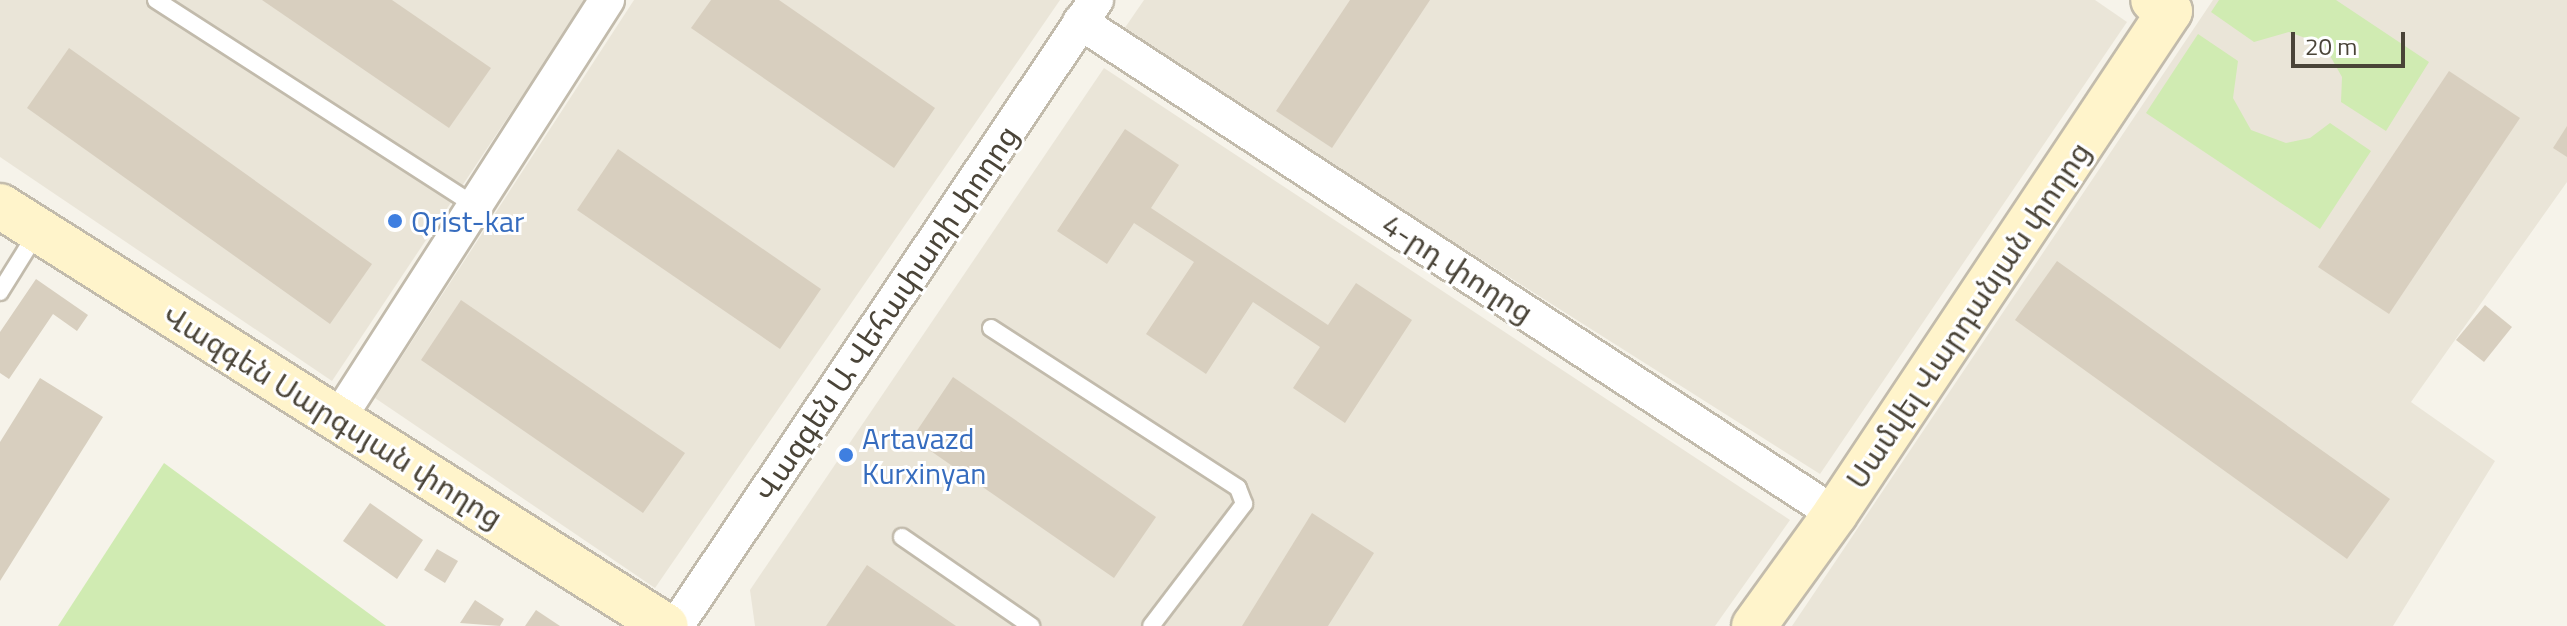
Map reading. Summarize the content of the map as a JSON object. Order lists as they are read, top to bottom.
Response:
{
  "streets": {
    "street": [
      "4-րդ փողոց",
      "Վազգեն Ա Վեհափառի փողոց",
      "Սամվել Վարդանյան փողոց",
      "Վազգեն Սարգսյան փողոց"
    ]
  },
  "crossings": [
    ["4-րդ փողոց", "Վազգեն Ա Վեհափառի փողոց"],
    ["4-րդ փողոց", "Սամվել Վարդանյան փողոց"]
  ],
  "places": ["Qrist-kar", "Artavazd Kurxinyan"],
  "scale_bar": "20 m"
}
